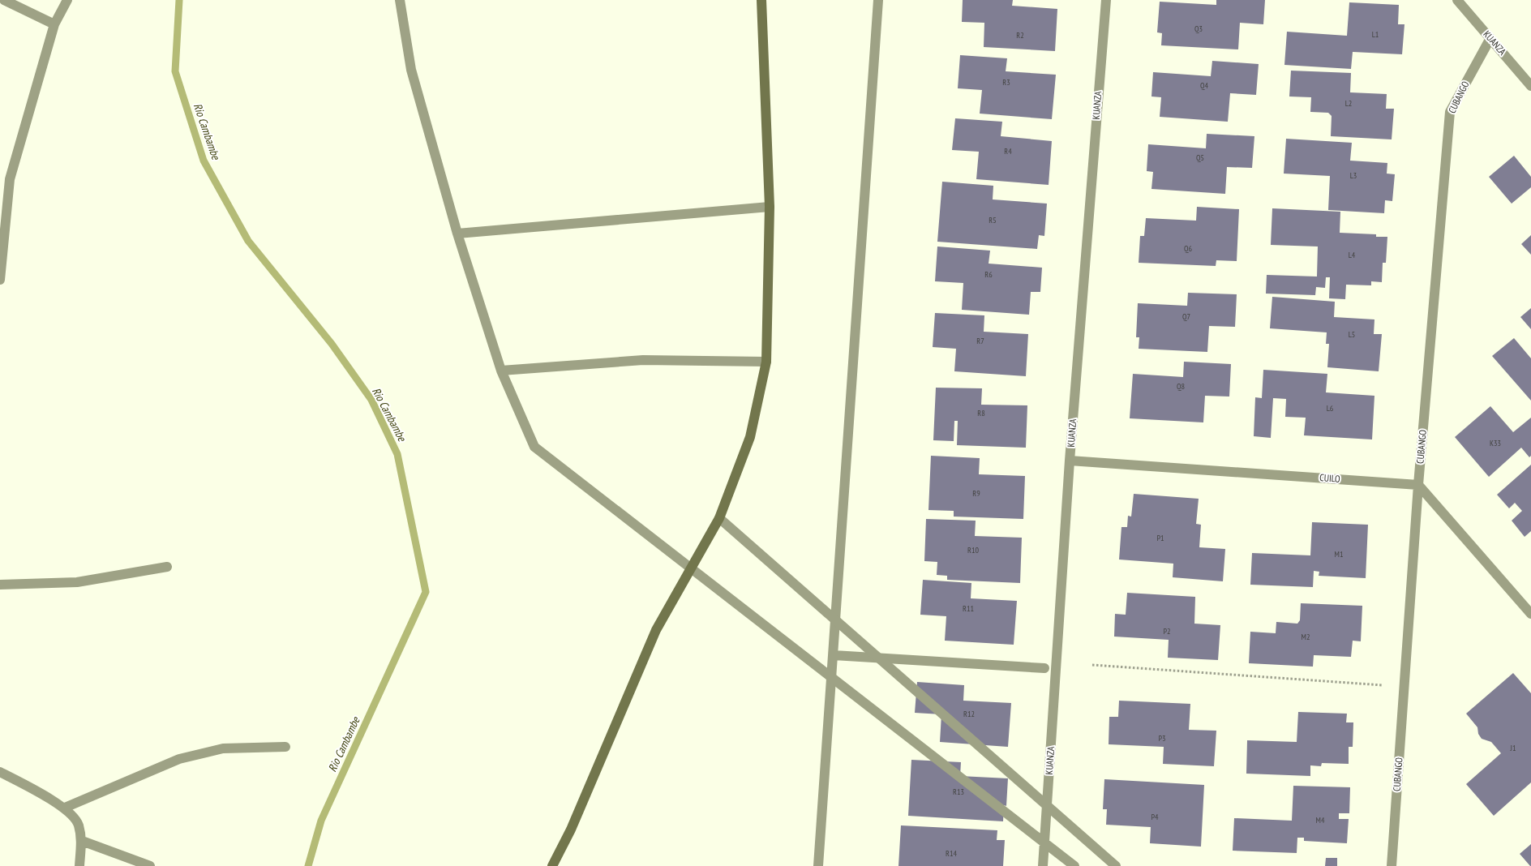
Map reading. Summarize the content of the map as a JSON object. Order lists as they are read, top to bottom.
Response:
{
  "streets": {
    "street": ["KUANZA", "CUBANGO", "CUILO"]
  },
  "crossings": [
    ["KUANZA", "CUBANGO"],
    ["KUANZA", "CUILO"],
    ["CUBANGO", "CUILO"]
  ],
  "water": ["Rio Cambambe"],
  "house_numbers": [
    "Q3",
    "L1",
    "R2",
    "R3",
    "Q4",
    "L2",
    "R4",
    "Q5",
    "L3",
    "R5",
    "Q6",
    "L4",
    "R6",
    "Q7",
    "L5",
    "R7",
    "Q8",
    "L6",
    "R8",
    "K33",
    "R9",
    "P1",
    "R10",
    "M1",
    "R11",
    "P2",
    "M2",
    "R12",
    "P3",
    "J1",
    "R13",
    "P4",
    "M4",
    "R14"
  ]
}
